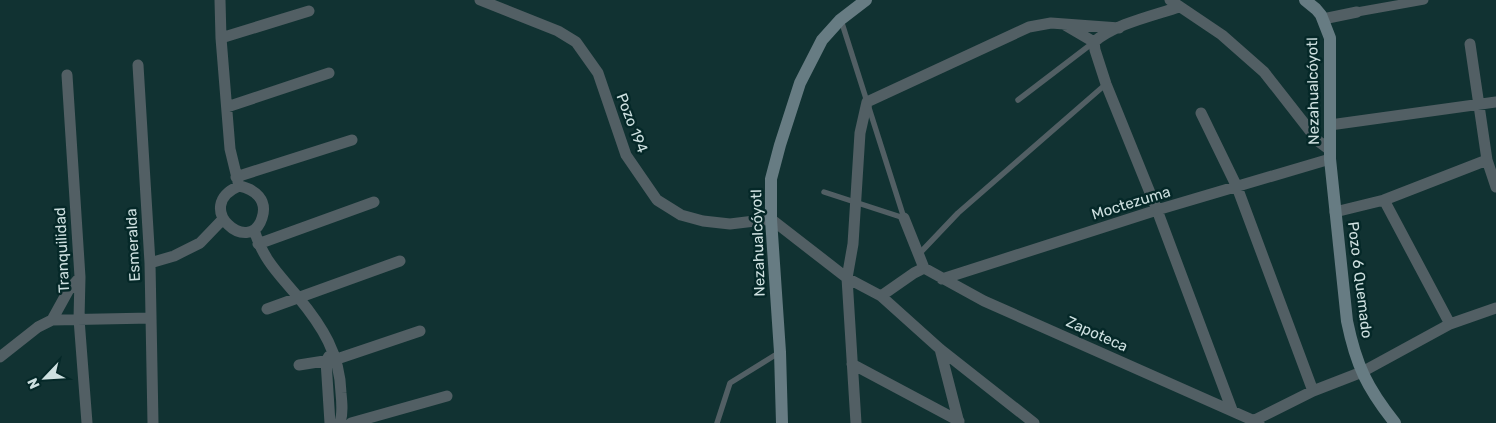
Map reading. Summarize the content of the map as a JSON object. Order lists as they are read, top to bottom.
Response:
{
  "streets": {
    "main road": ["Nezahualcóyotl", "Pozo 6 Quemado"],
    "street": [
      "Pozo 194",
      "Moctezuma",
      "Esmeralda",
      "Tranquilidad",
      "Zapoteca"
    ]
  },
  "crossings": [
    ["Nezahualcóyotl", "Pozo 194"],
    ["Nezahualcóyotl", "Moctezuma"],
    ["Nezahualcóyotl", "Pozo 6 Quemado"],
    ["Moctezuma", "Pozo 6 Quemado"],
    ["Moctezuma", "Zapoteca"]
  ],
  "north": "bottom left"
}
